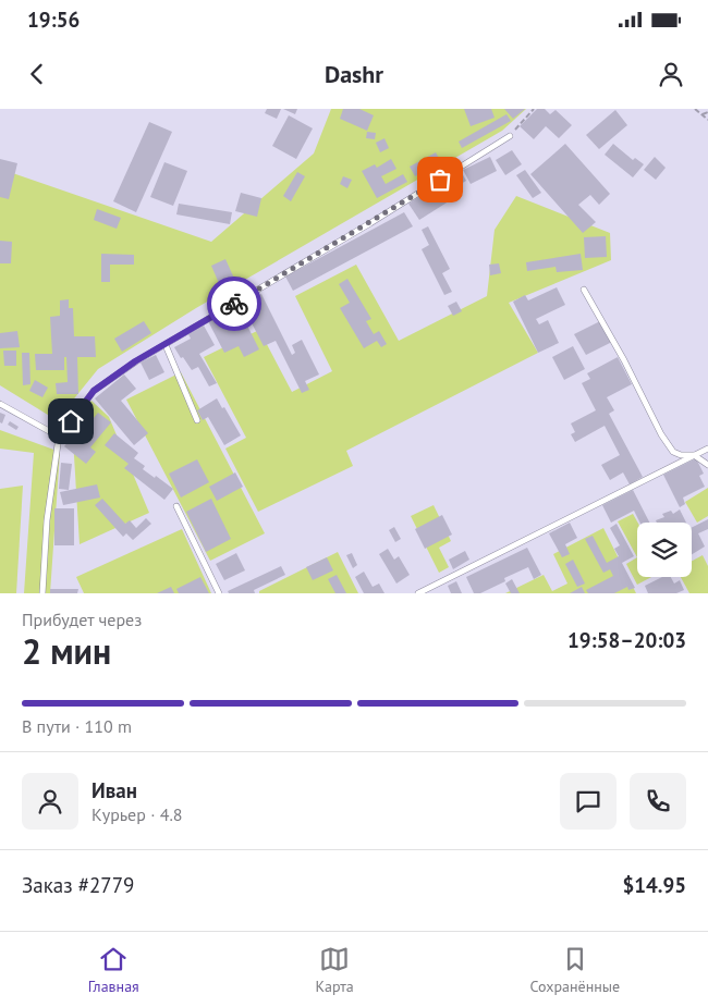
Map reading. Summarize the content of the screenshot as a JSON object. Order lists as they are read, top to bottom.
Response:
{
  "page": {
    "status": "19:56",
    "header": "Dashr",
    "heading": ["2 мин", "Прибудет через", "19:58–20:03"],
    "panel": [
      "Иван",
      "Курьер · 4.8",
      "Заказ #2779",
      "$14.95"
    ],
    "bar": "В пути · 110 m",
    "tabs": ["Главная", "Карта", "Сохранённые"]
  }
}
